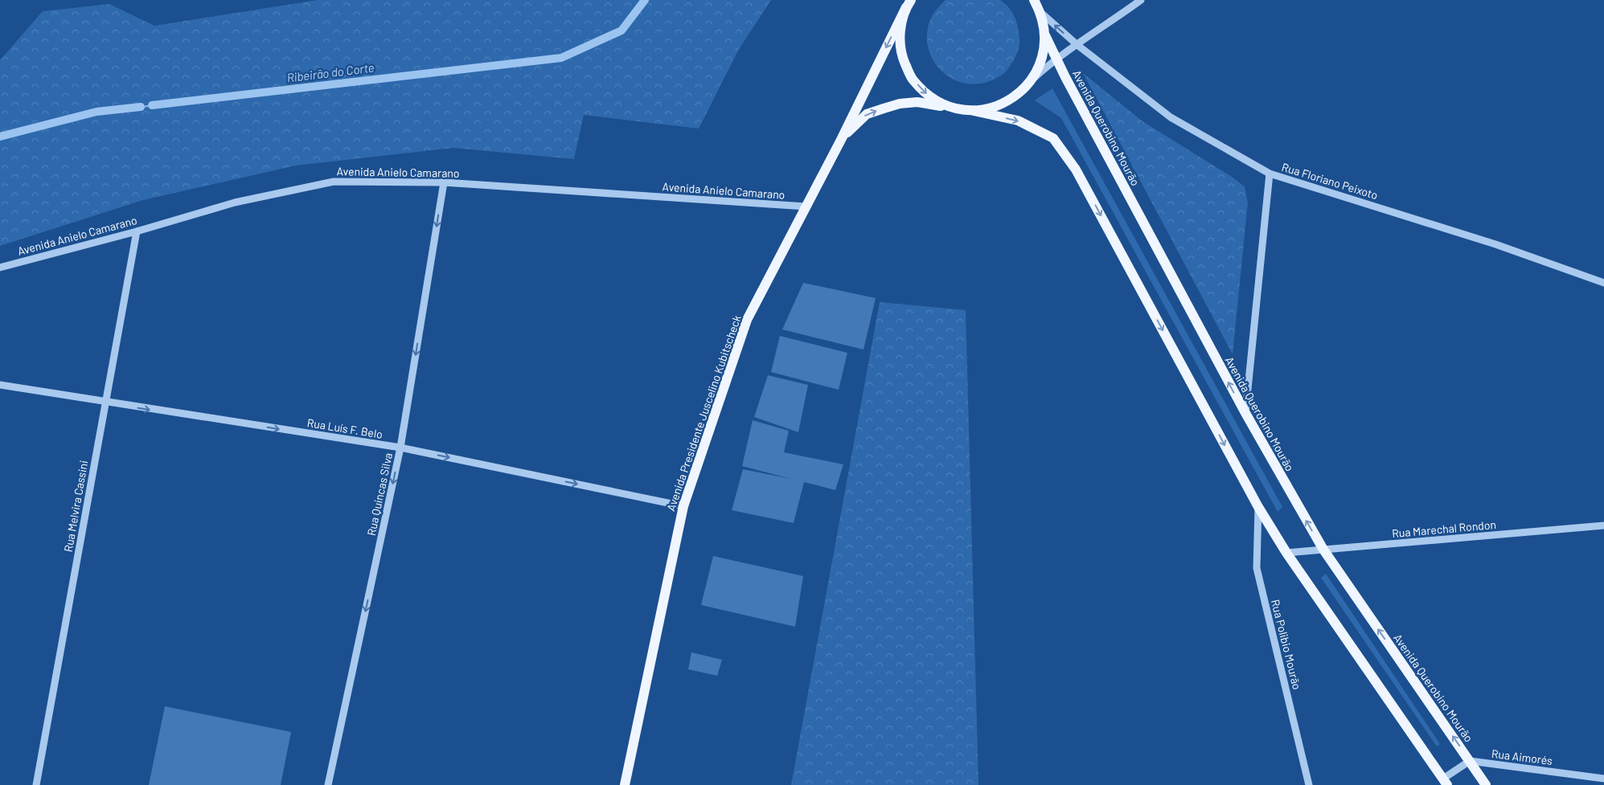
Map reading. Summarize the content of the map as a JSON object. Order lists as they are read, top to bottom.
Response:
{
  "streets": {
    "main road": ["Avenida Querobino Mourão", "Avenida Presidente Juscelino Kubitscheck"],
    "street": [
      "Avenida Anielo Camarano",
      "Rua Floriano Peixoto",
      "Rua Luís F. Belo",
      "Rua Quincas Silva",
      "Rua Melvira Cassini",
      "Rua Marechal Rondon",
      "Rua Polibio Mourão",
      "Rua Aimorés"
    ]
  },
  "crossings": [
    ["Avenida Querobino Mourão", "Rua Marechal Rondon"],
    ["Avenida Querobino Mourão", "Rua Aimorés"],
    ["Avenida Anielo Camarano", "Avenida Presidente Juscelino Kubitscheck"],
    ["Avenida Anielo Camarano", "Rua Quincas Silva"],
    ["Avenida Anielo Camarano", "Rua Melvira Cassini"],
    ["Avenida Presidente Juscelino Kubitscheck", "Rua Luís F. Belo"],
    ["Rua Luís F. Belo", "Rua Quincas Silva"],
    ["Rua Luís F. Belo", "Rua Melvira Cassini"]
  ],
  "one_way": ["Rua Luís F. Belo", "Rua Quincas Silva"],
  "water": ["Ribeirão do Corte"]
}
